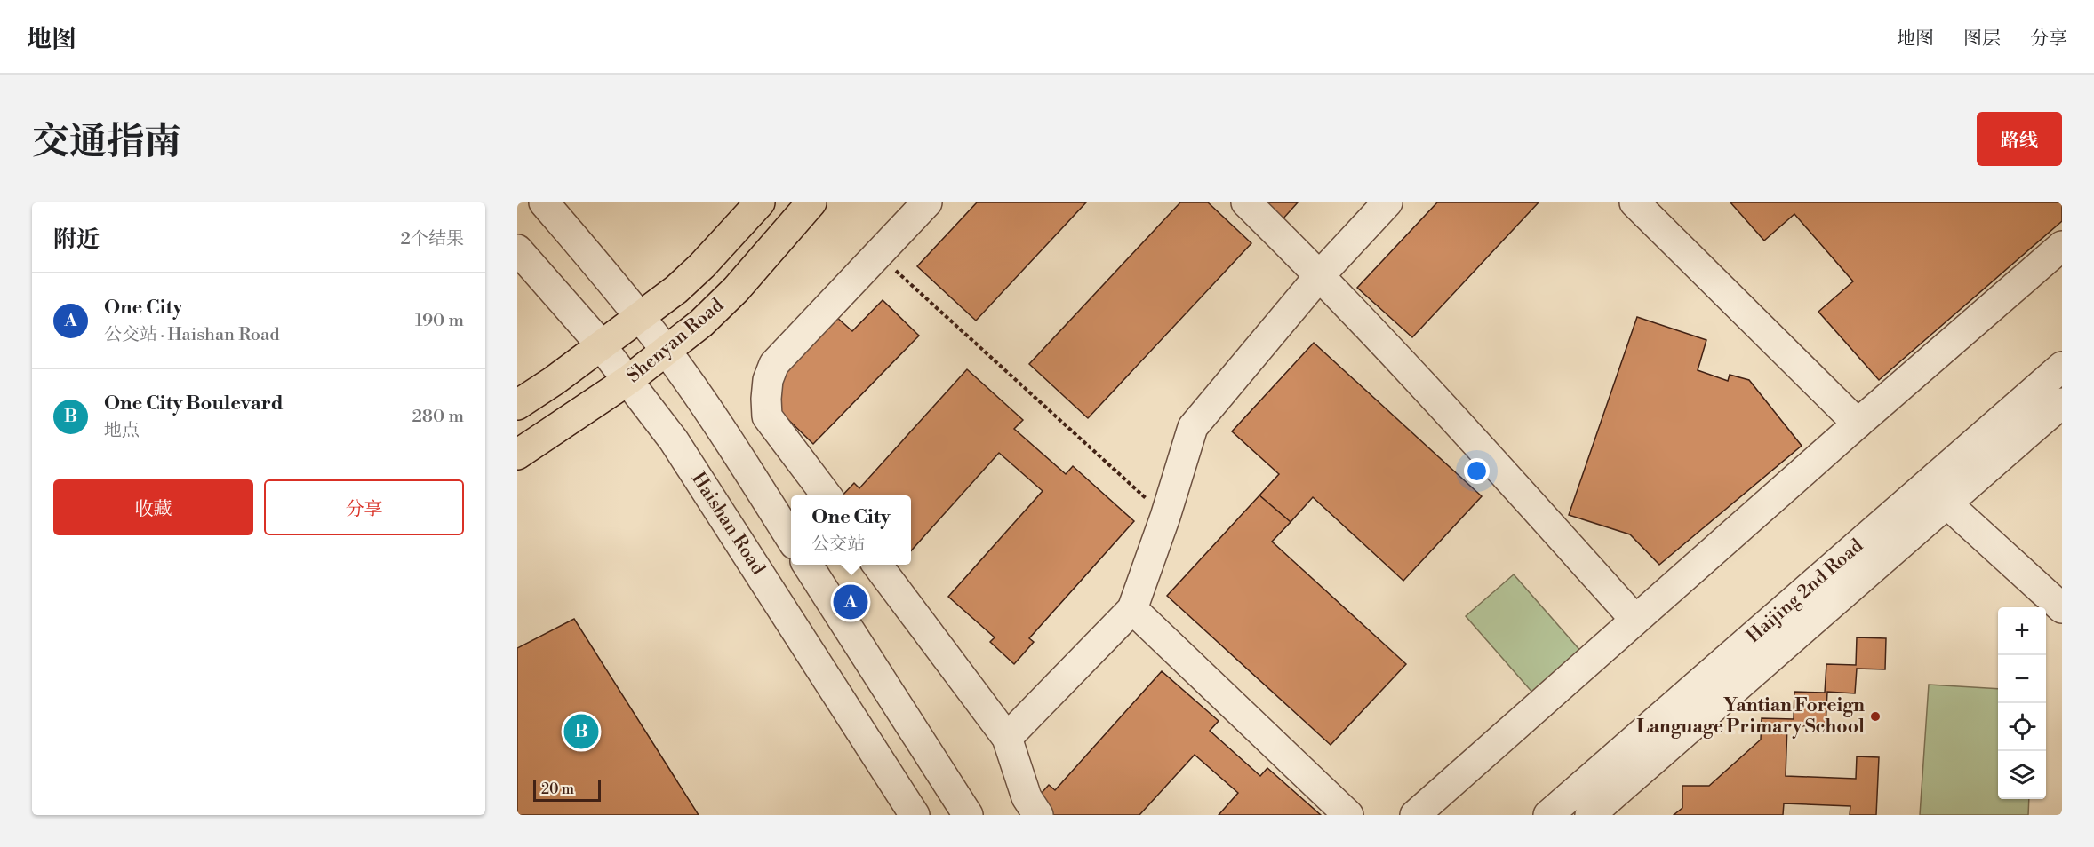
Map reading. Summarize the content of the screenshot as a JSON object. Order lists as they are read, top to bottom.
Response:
{
  "streets": {
    "main road": ["Shenyan Road"],
    "street": ["Haishan Road", "Haijing 2nd Road"]
  },
  "crossings": [
    ["Shenyan Road", "Haishan Road"]
  ],
  "places": ["Yantian Foreign Language Primary School"],
  "scale_bar": "20 m",
  "page": {
    "header": "地图",
    "nav": ["地图", "图层", "分享"],
    "title": "交通指南",
    "buttons": [
      "路线",
      ["收藏", "分享"]
    ],
    "heading": ["附近", "2个结果"],
    "list": [
      {
        "mark": "A",
        "name": "One City",
        "note": "公交站 · Haishan Road",
        "value": "190 m"
      },
      {
        "mark": "B",
        "name": "One City Boulevard",
        "note": "地点",
        "value": "280 m"
      }
    ],
    "popup": ["One City", "公交站"],
    "pins": ["A", "B"],
    "map_buttons": ["+", "−"],
    "scale": "20 m"
  }
}
